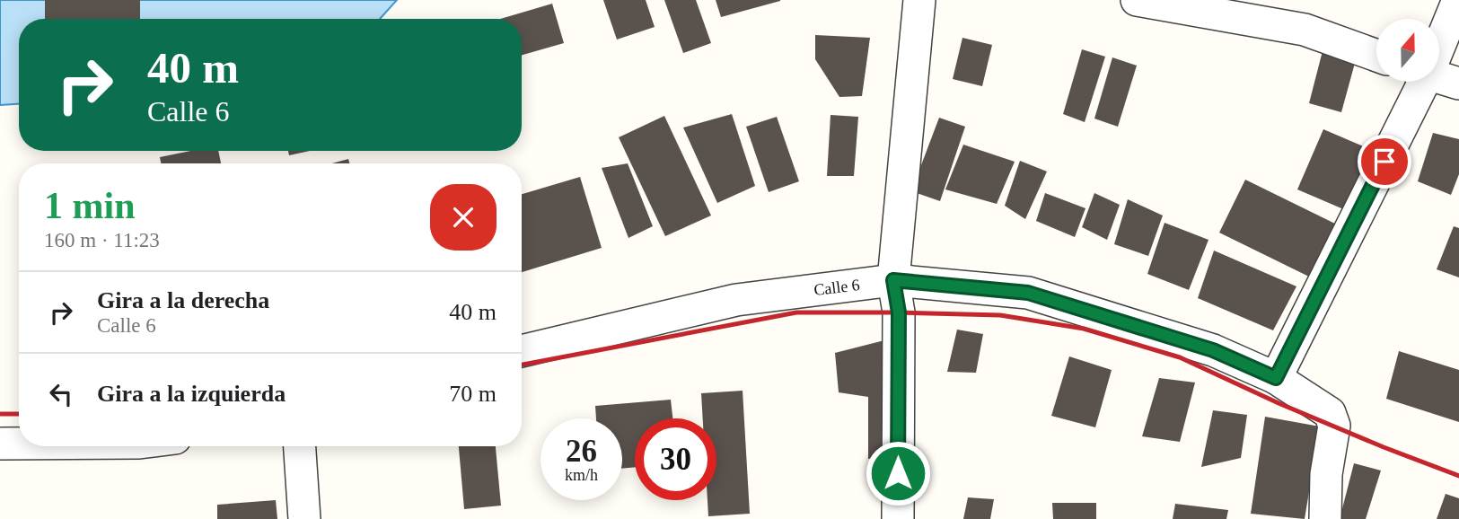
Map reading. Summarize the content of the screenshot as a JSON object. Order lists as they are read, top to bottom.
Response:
{
  "streets": {
    "street": ["Calle 6"]
  },
  "north": "top",
  "page": {
    "turn": ["40 m", "Calle 6"],
    "heading": ["1 min", "160 m · 11:23"],
    "list": [
      {
        "name": "Gira a la derecha",
        "note": "Calle 6",
        "value": "40 m"
      },
      {
        "name": "Gira a la izquierda",
        "value": "70 m"
      }
    ],
    "speed": "26 km/h",
    "limit": "30"
  }
}
